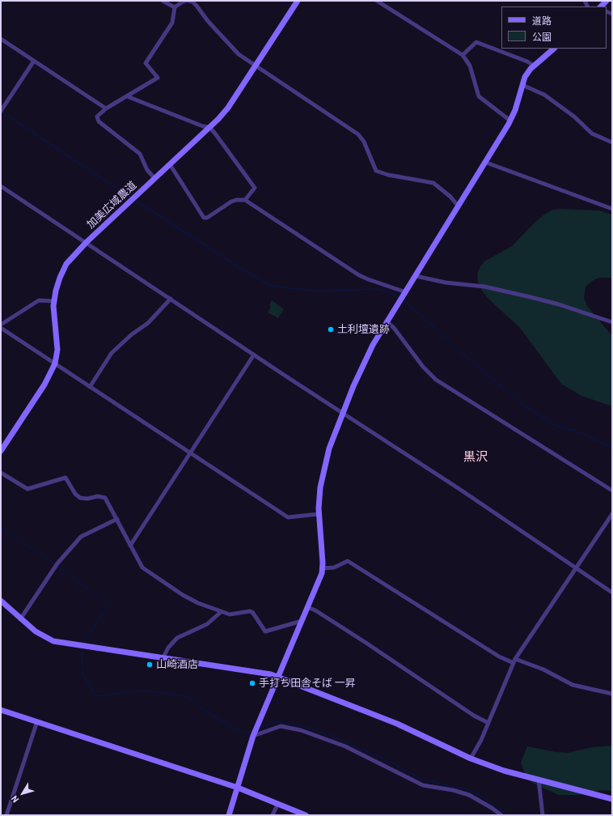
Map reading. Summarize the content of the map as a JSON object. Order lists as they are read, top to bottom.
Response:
{
  "streets": {
    "street": ["加美広域農道"]
  },
  "districts": ["黒沢"],
  "places": ["土利壇遺跡", "山崎酒店", "手打ち田舎そば 一昇"],
  "legend": ["道路", "公園"],
  "north": "bottom left"
}
